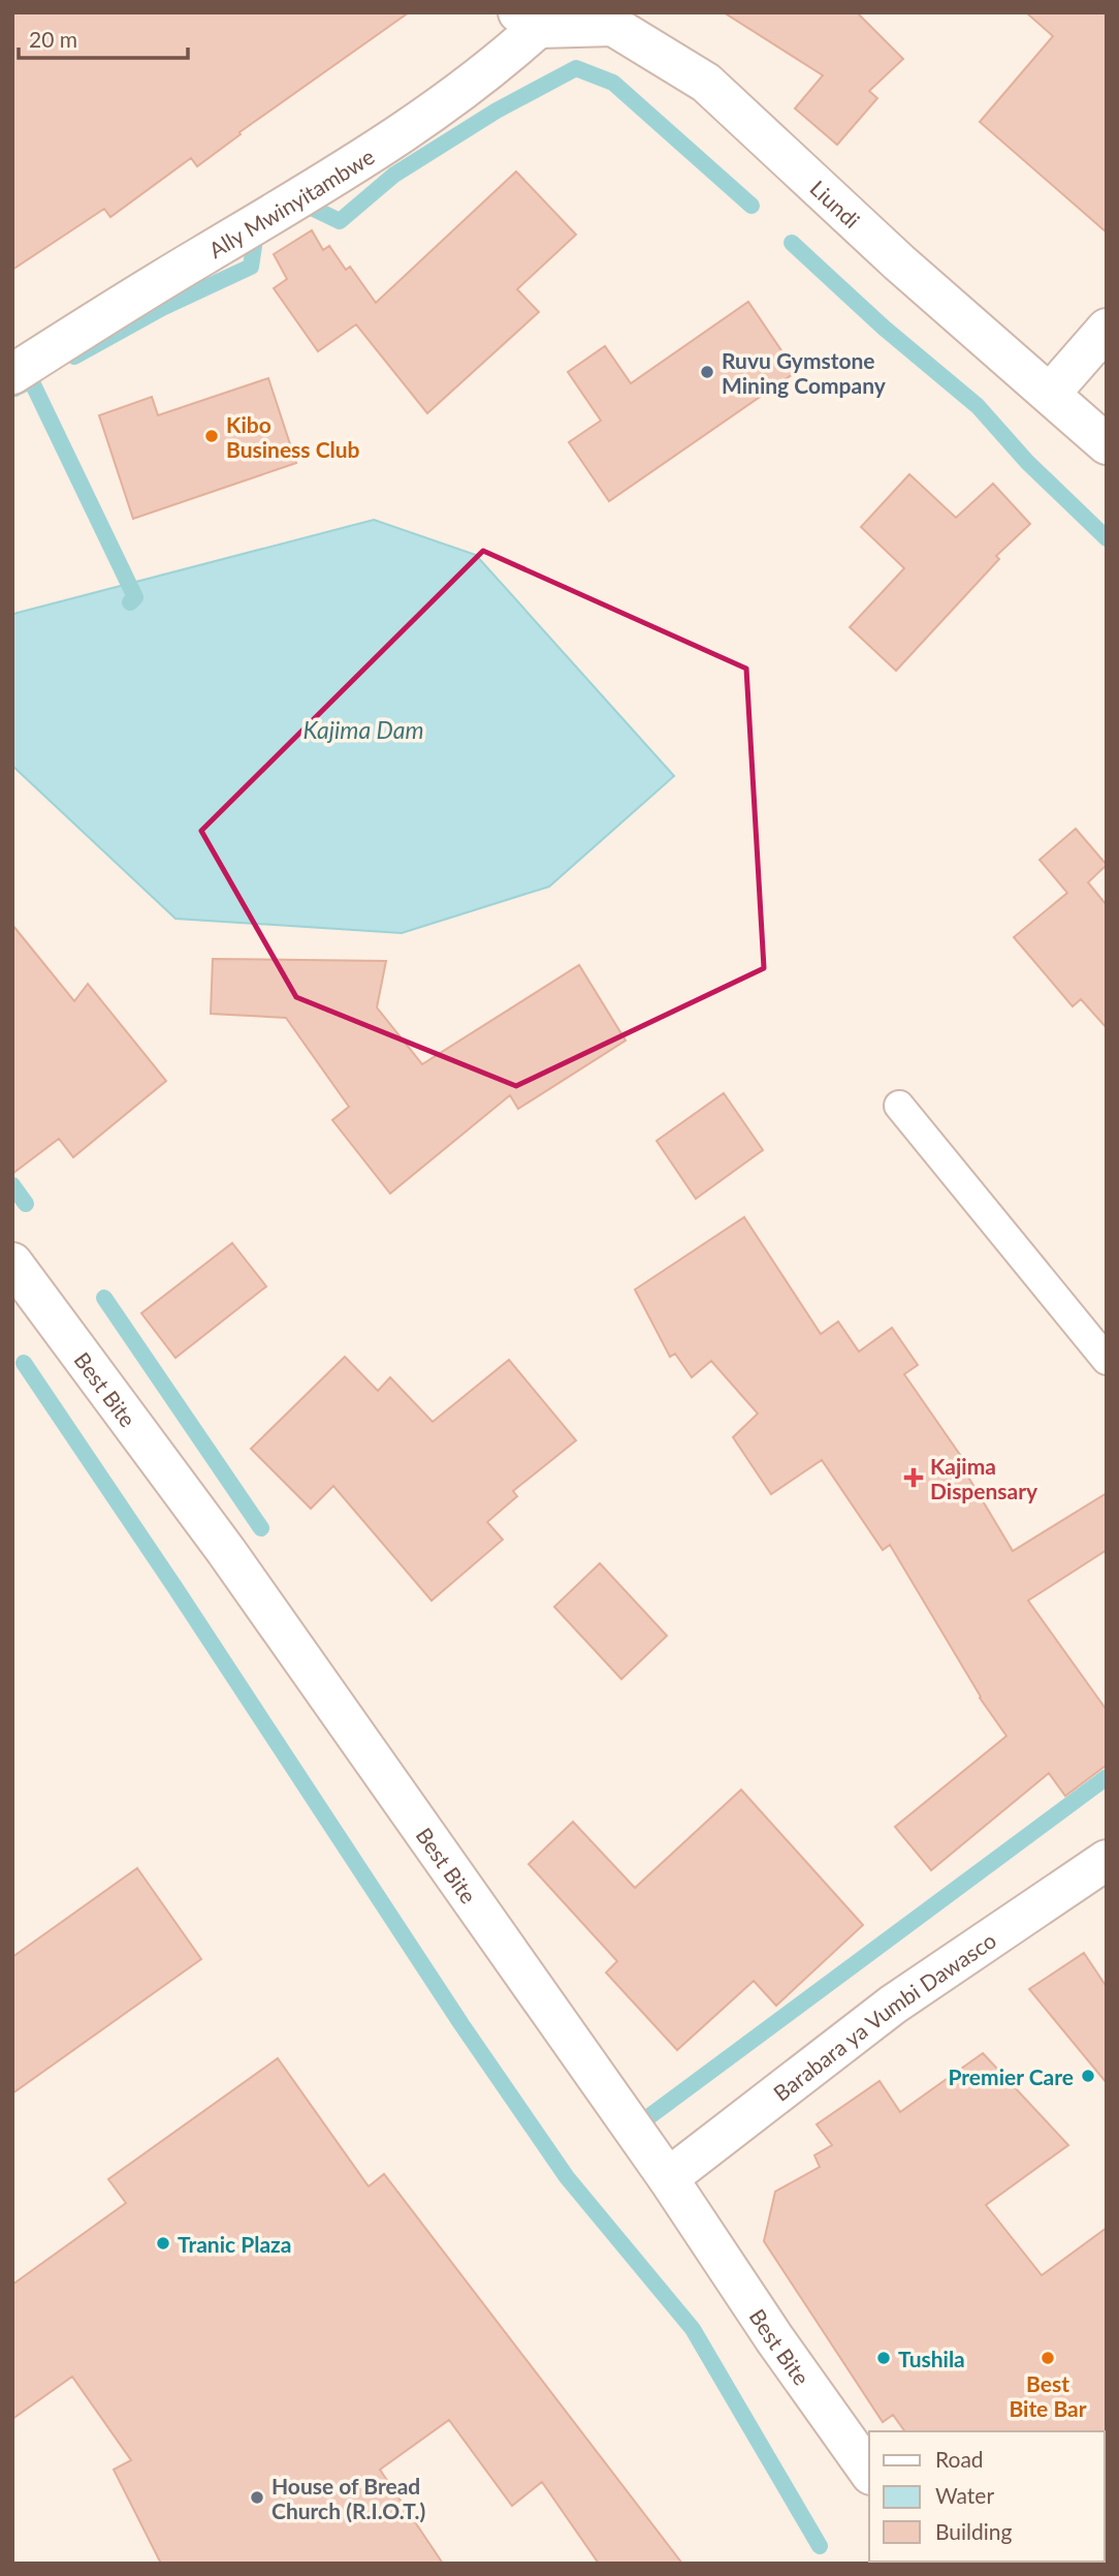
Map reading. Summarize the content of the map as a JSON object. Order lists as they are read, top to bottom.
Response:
{
  "streets": {
    "street": [
      "Ally Mwinyitambwe",
      "Liundi",
      "Best Bite",
      "Barabara ya Vumbi Dawasco"
    ]
  },
  "crossings": [
    ["Ally Mwinyitambwe", "Liundi"],
    ["Best Bite", "Barabara ya Vumbi Dawasco"]
  ],
  "water": ["Kajima Dam"],
  "places": {
    "other": [
      "Ruvu Gymstone Mining Company",
      "Kibo Business Club",
      "Premier Care",
      "Tranic Plaza",
      "Tushila",
      "Best Bite Bar",
      "House of Bread Church (R.I.O.T.)"
    ],
    "health": ["Kajima Dispensary"]
  },
  "legend": ["Road", "Water", "Building"],
  "scale_bar": "20 m"
}
